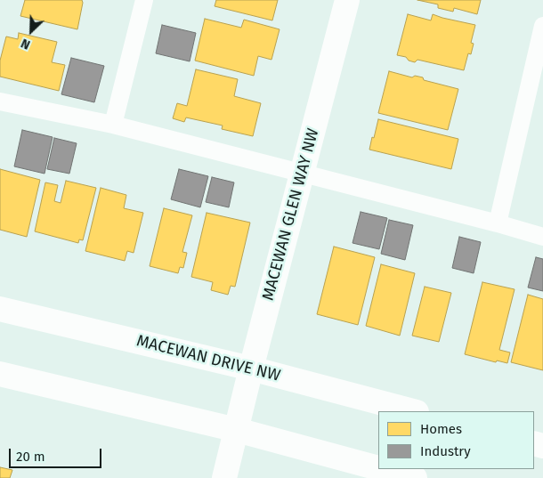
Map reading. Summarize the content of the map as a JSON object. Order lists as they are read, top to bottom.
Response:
{
  "streets": {
    "street": ["MACEWAN GLEN WAY NW", "MACEWAN DRIVE NW"]
  },
  "crossings": [
    ["MACEWAN GLEN WAY NW", "MACEWAN DRIVE NW"]
  ],
  "legend": ["Homes", "Industry"],
  "scale_bar": "20 m",
  "north": "bottom left"
}
